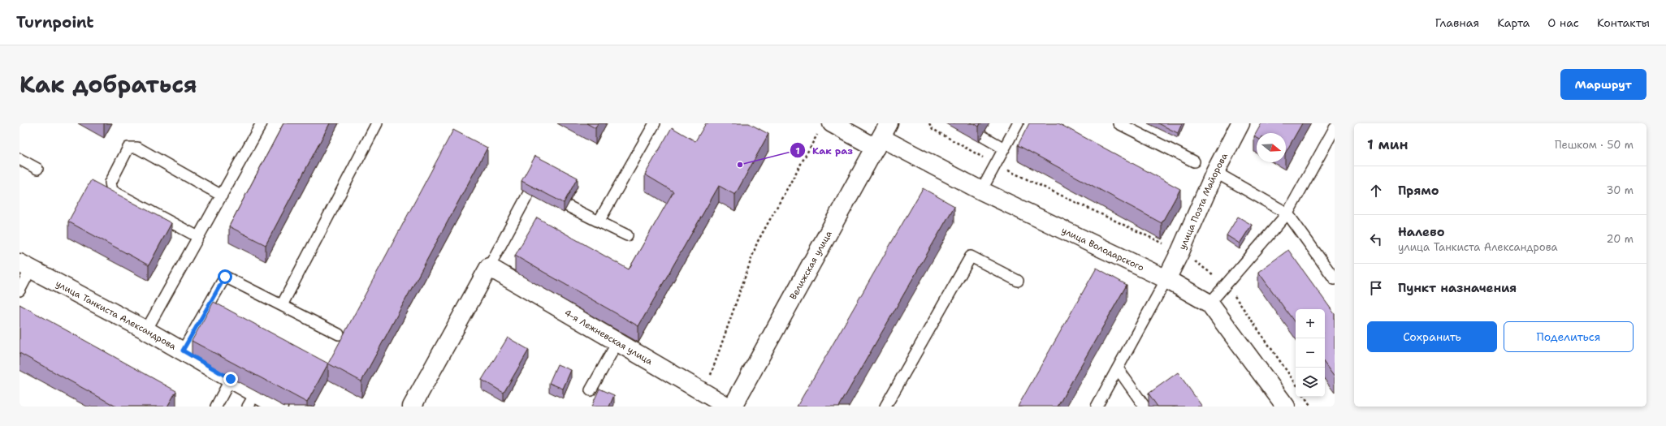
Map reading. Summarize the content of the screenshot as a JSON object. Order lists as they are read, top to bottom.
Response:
{
  "streets": {
    "street": [
      "улица Поэта Майорова",
      "улица Володарского",
      "Велижская улица",
      "улица Танкиста Александрова",
      "4-я Лежневская улица"
    ]
  },
  "crossings": [
    ["улица Поэта Майорова", "улица Володарского"],
    ["улица Володарского", "Велижская улица"]
  ],
  "places": ["Как раз"],
  "north": "right",
  "page": {
    "header": "Turnpoint",
    "nav": [
      "Главная",
      "Карта",
      "О нас",
      "Контакты"
    ],
    "title": "Как добраться",
    "buttons": [
      "Маршрут",
      ["Сохранить", "Поделиться"]
    ],
    "heading": ["1 мин", "Пешком · 50 m"],
    "list": [
      ["Прямо", "30 m"],
      ["Налево", "улица Танкиста Александрова", "20 m"],
      "Пункт назначения"
    ],
    "map_buttons": ["+", "−"]
  }
}
